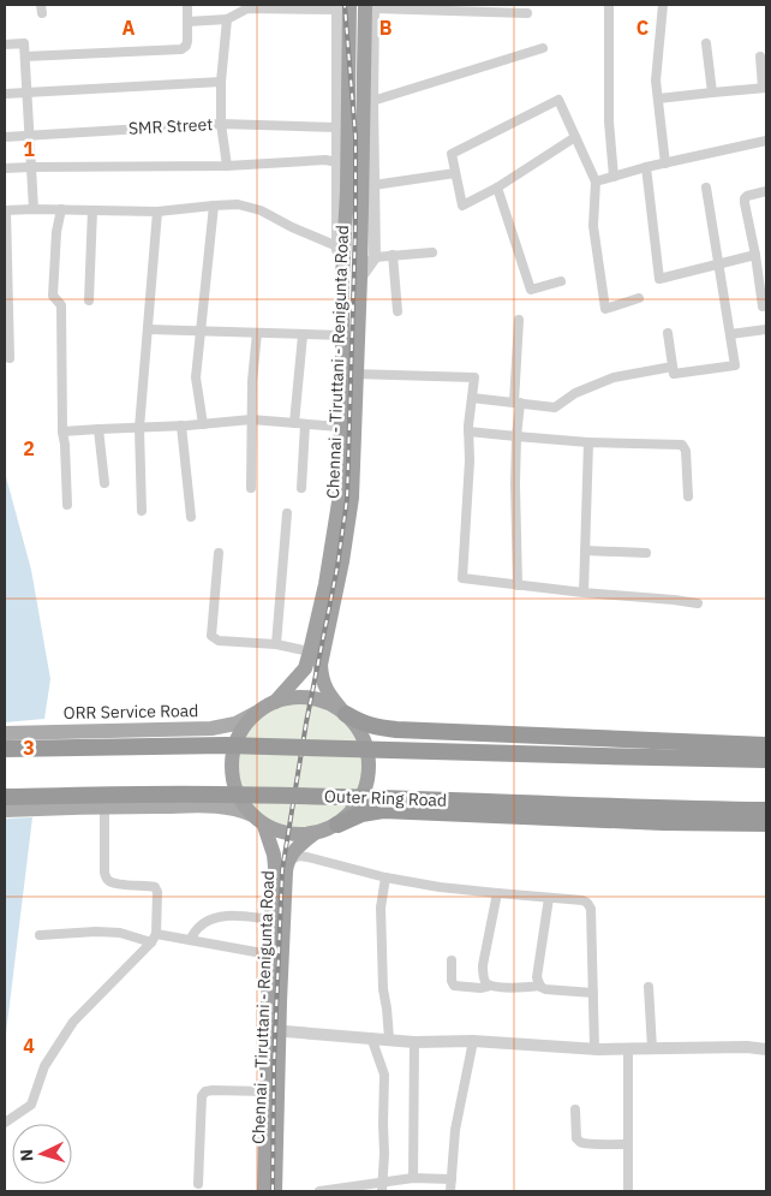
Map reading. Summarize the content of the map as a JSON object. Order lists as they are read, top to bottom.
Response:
{
  "streets": {
    "highway": ["Chennai - Tiruttani - Renigunta Road", "Outer Ring Road"],
    "main road": ["ORR Service Road"],
    "street": ["SMR Street"]
  },
  "crossings": [
    ["Chennai - Tiruttani - Renigunta Road", "ORR Service Road"]
  ],
  "north": "left",
  "grid": {
    "columns": ["A", "B", "C"],
    "rows": [
      "1",
      "2",
      "3",
      "4"
    ]
  }
}
